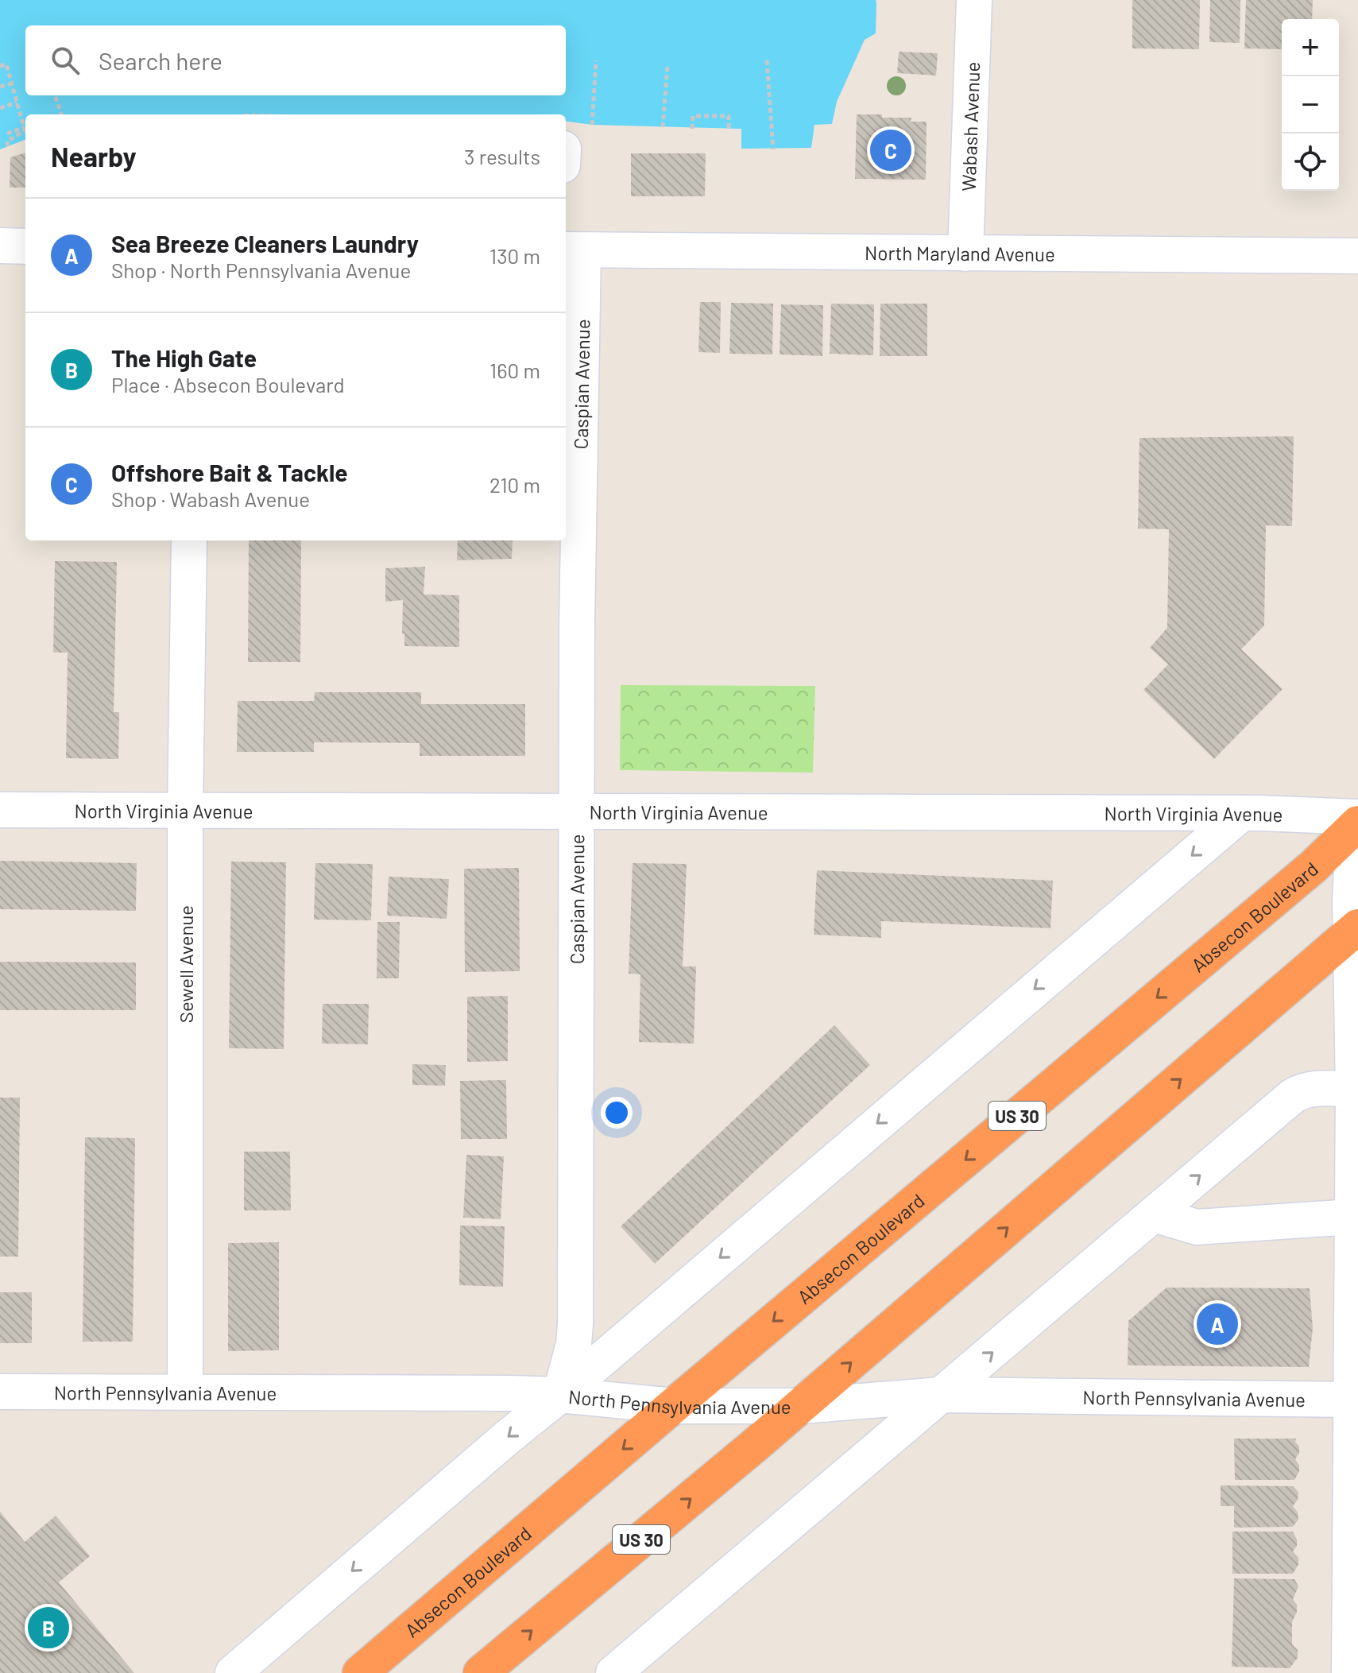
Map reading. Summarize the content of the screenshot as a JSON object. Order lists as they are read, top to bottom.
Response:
{
  "streets": {
    "highway": ["Absecon Boulevard", "US 30"],
    "street": [
      "Wabash Avenue",
      "North Maryland Avenue",
      "Caspian Avenue",
      "North Virginia Avenue",
      "Sewell Avenue",
      "North Pennsylvania Avenue"
    ]
  },
  "crossings": [
    ["Wabash Avenue", "North Maryland Avenue"],
    ["North Maryland Avenue", "Caspian Avenue"],
    ["Caspian Avenue", "North Virginia Avenue"],
    ["Caspian Avenue", "North Pennsylvania Avenue"],
    ["North Virginia Avenue", "Sewell Avenue"],
    ["Absecon Boulevard", "North Pennsylvania Avenue"],
    ["Sewell Avenue", "North Pennsylvania Avenue"],
    ["US 30", "North Pennsylvania Avenue"]
  ],
  "page": {
    "map_buttons": ["+", "−"],
    "search": "Search here",
    "heading": ["Nearby", "3 results"],
    "pins": ["C", "A", "B"],
    "list": [
      {
        "mark": "A",
        "name": "Sea Breeze Cleaners Laundry",
        "note": "Shop · North Pennsylvania Avenue",
        "value": "130 m"
      },
      {
        "mark": "B",
        "name": "The High Gate",
        "note": "Place · Absecon Boulevard",
        "value": "160 m"
      },
      {
        "mark": "C",
        "name": "Offshore Bait & Tackle",
        "note": "Shop · Wabash Avenue",
        "value": "210 m"
      }
    ]
  }
}
